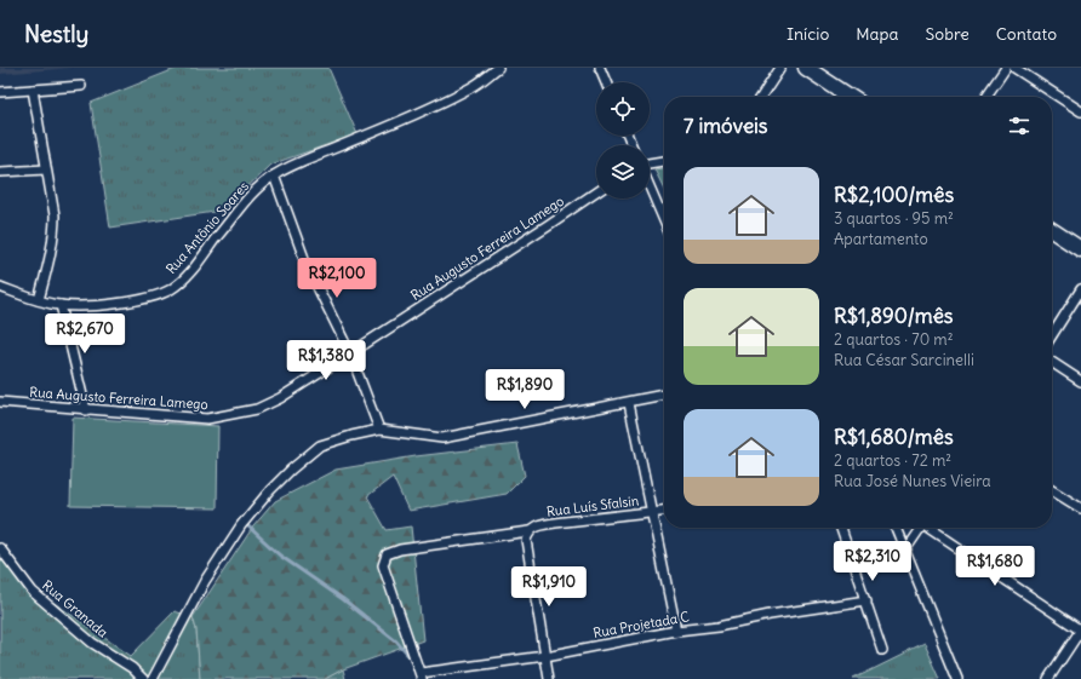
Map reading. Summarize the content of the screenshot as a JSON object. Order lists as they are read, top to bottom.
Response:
{
  "streets": {
    "street": [
      "Rua Antônio Soares",
      "Rua Augusto Ferreira Lamego",
      "Rua Luís Sfalsin",
      "Rua Granada",
      "Rua Projetada C"
    ]
  },
  "crossings": [
    ["Rua Luís Sfalsin", "Rua Projetada C"]
  ],
  "page": {
    "header": "Nestly",
    "nav": [
      "Início",
      "Mapa",
      "Sobre",
      "Contato"
    ],
    "heading": "7 imóveis",
    "list": [
      {
        "name": "R$2,100/mês",
        "note": "3 quartos · 95 m² · Apartamento"
      },
      {
        "name": "R$1,890/mês",
        "note": "2 quartos · 70 m² · Rua César Sarcinelli"
      },
      {
        "name": "R$1,680/mês",
        "note": "2 quartos · 72 m² · Rua José Nunes Vieira"
      }
    ],
    "price": [
      "R$2,100",
      "R$2,670",
      "R$1,380",
      "R$1,890",
      "R$2,310",
      "R$1,680",
      "R$1,910"
    ]
  }
}
